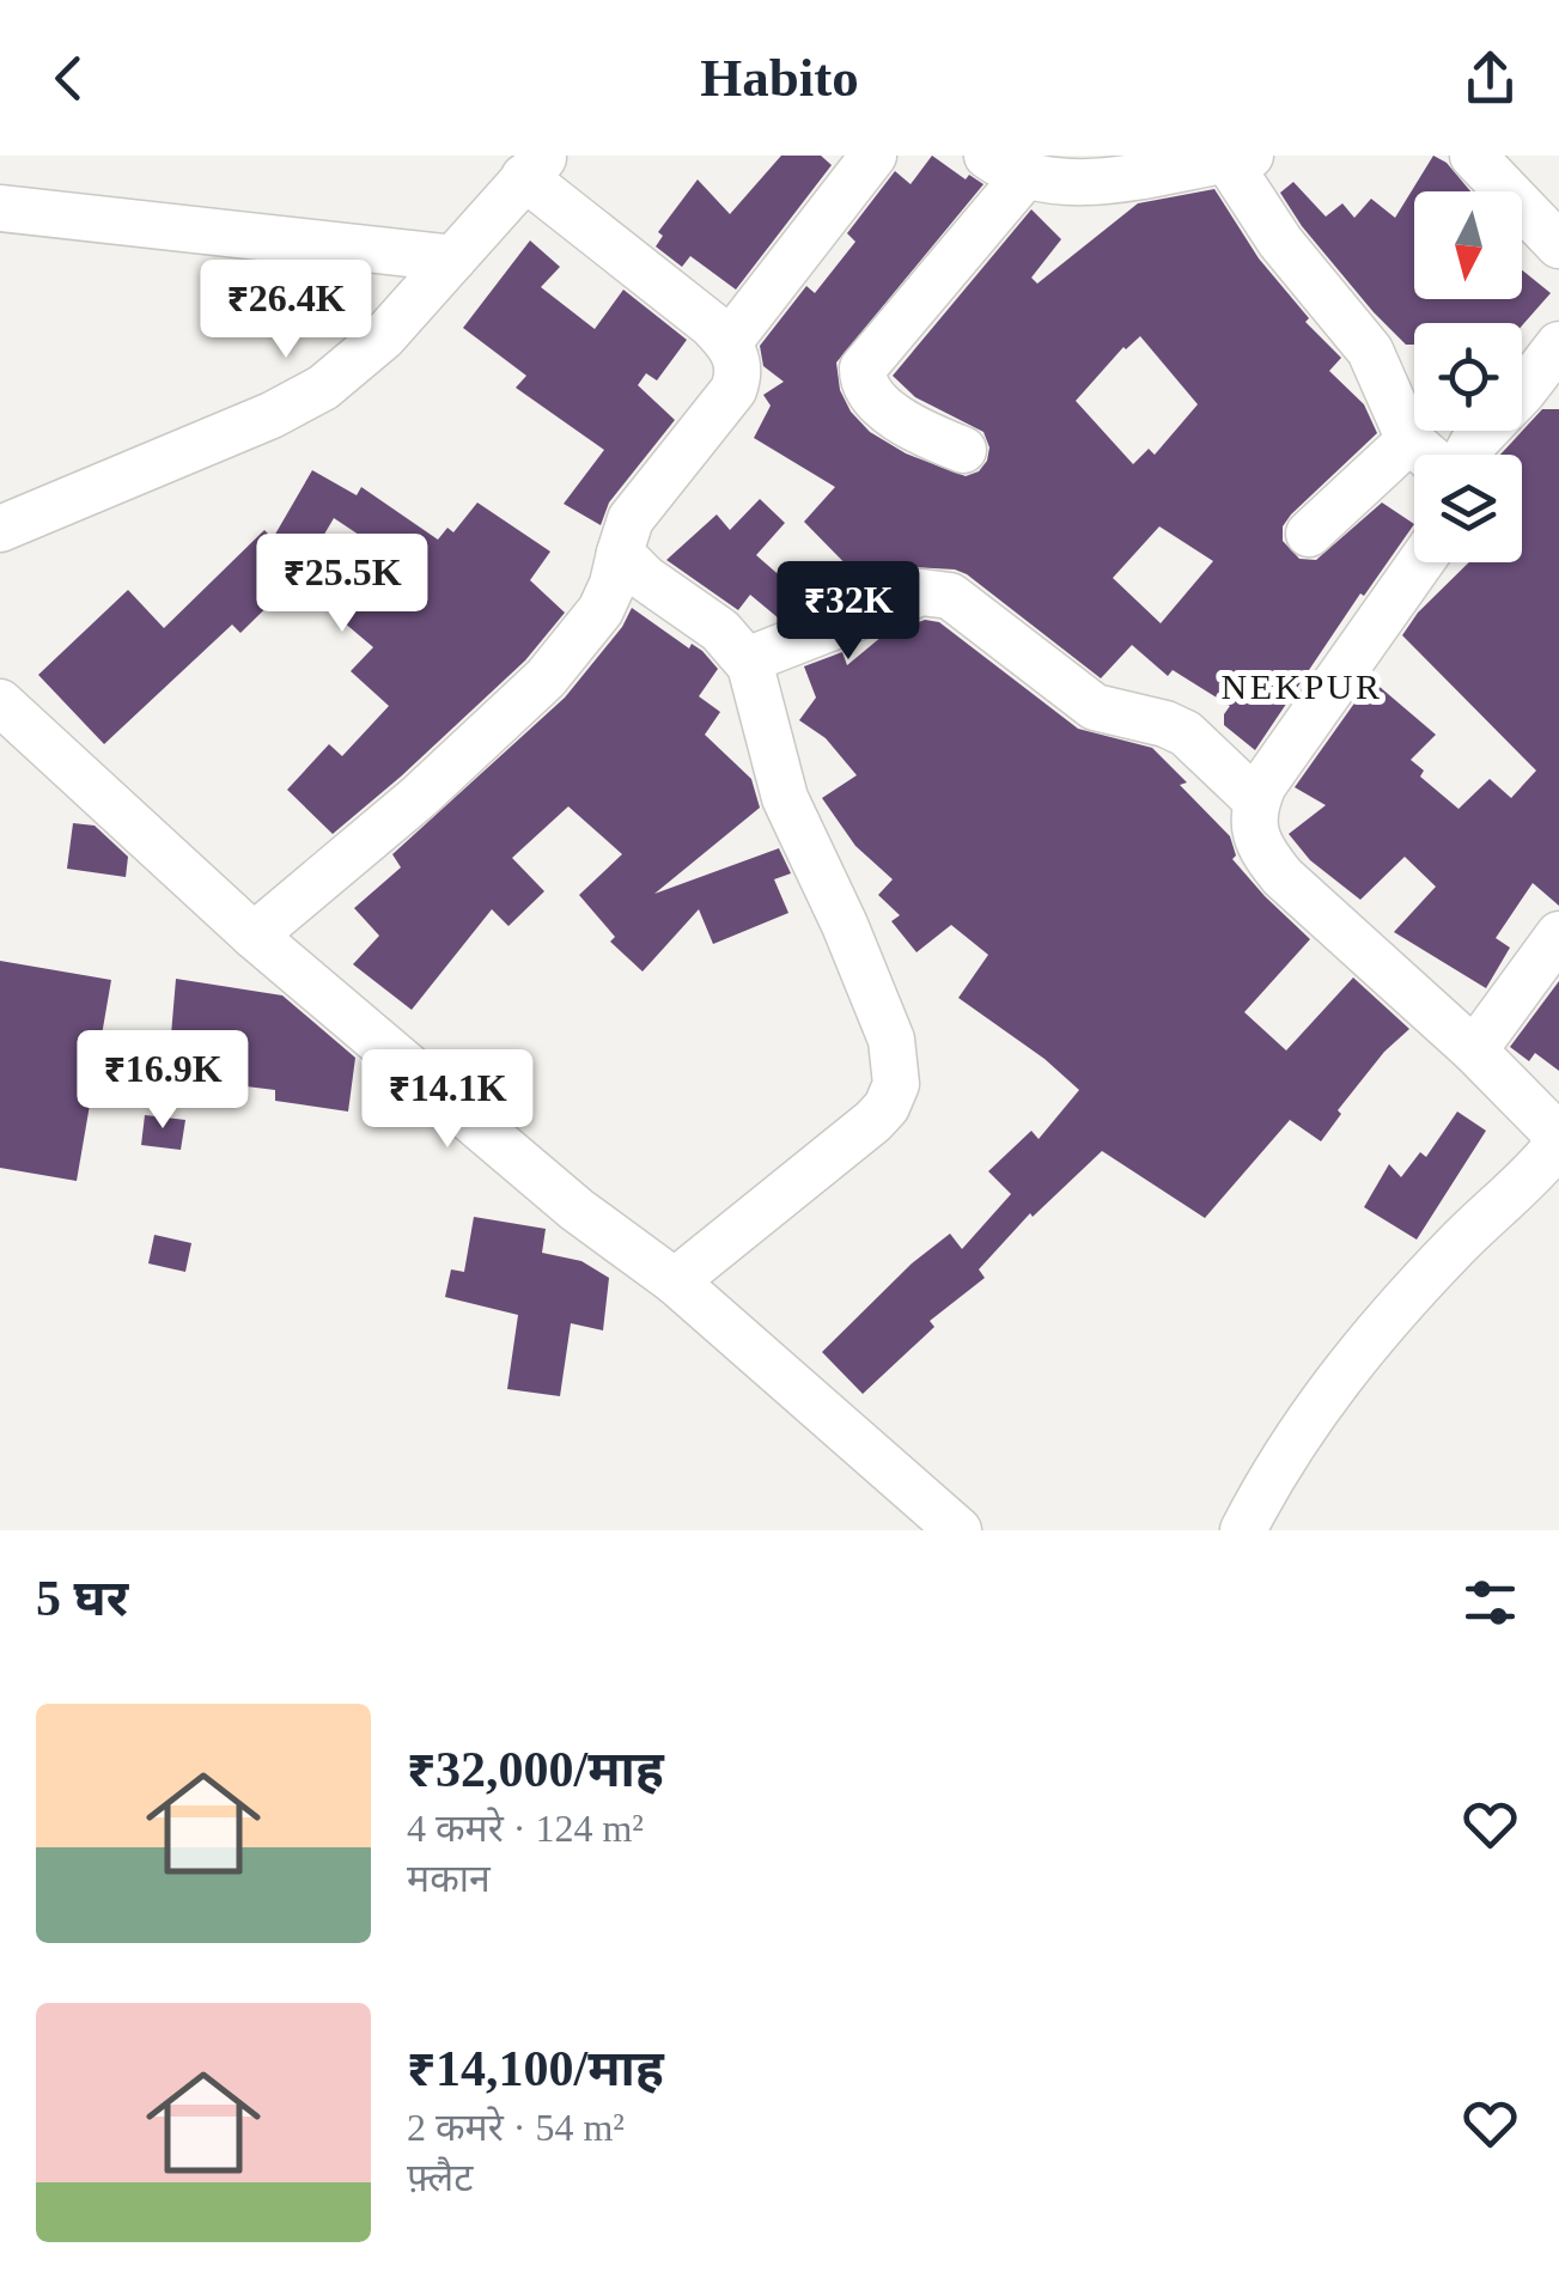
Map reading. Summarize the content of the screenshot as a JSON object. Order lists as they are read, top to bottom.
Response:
{
  "districts": ["NEKPUR"],
  "north": "bottom",
  "page": {
    "header": "Habito",
    "price": [
      "₹26.4K",
      "₹25.5K",
      "₹32K",
      "₹16.9K",
      "₹14.1K"
    ],
    "heading": "5 घर",
    "list": [
      {
        "name": "₹32,000/माह",
        "note": "4 कमरे · 124 m² · मकान"
      },
      {
        "name": "₹14,100/माह",
        "note": "2 कमरे · 54 m² · फ़्लैट"
      }
    ]
  }
}
